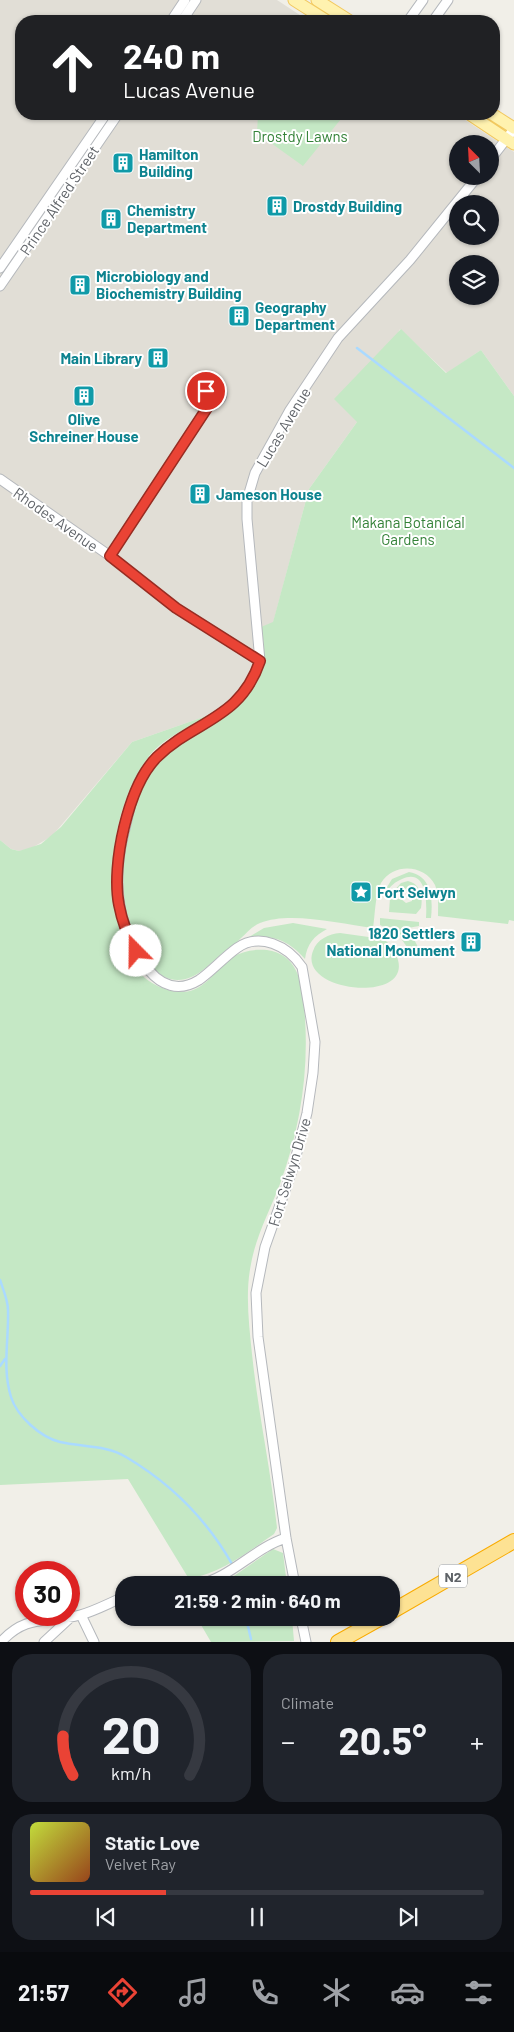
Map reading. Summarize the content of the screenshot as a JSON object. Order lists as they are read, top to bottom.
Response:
{
  "streets": {
    "highway": ["N2"],
    "street": [
      "Prince Alfred Street",
      "Lucas Avenue",
      "Rhodes Avenue",
      "Fort Selwyn Drive"
    ]
  },
  "crossings": [
    ["Lucas Avenue", "Rhodes Avenue"],
    ["Lucas Avenue", "Fort Selwyn Drive"]
  ],
  "parks": ["Drostdy Lawns", "Makana Botanical Gardens"],
  "places": {
    "building": [
      "Hamilton Building",
      "Drostdy Building",
      "Chemistry Department",
      "Microbiology and Biochemistry Building",
      "Geography Department",
      "Main Library",
      "Olive Schreiner House",
      "Jameson House",
      "1820 Settlers National Monument"
    ],
    "place": ["Fort Selwyn"]
  },
  "north": "top left",
  "page": {
    "turn": ["240 m", "Lucas Avenue"],
    "limit": "30",
    "trip": "21:59 · 2 min · 640 m",
    "tile": "Climate",
    "heat": ["−", "20.5°", "+"],
    "song": ["Static Love", "Velvet Ray"],
    "tabs": "21:57",
    "gauge": ["20", "km/h"]
  }
}
